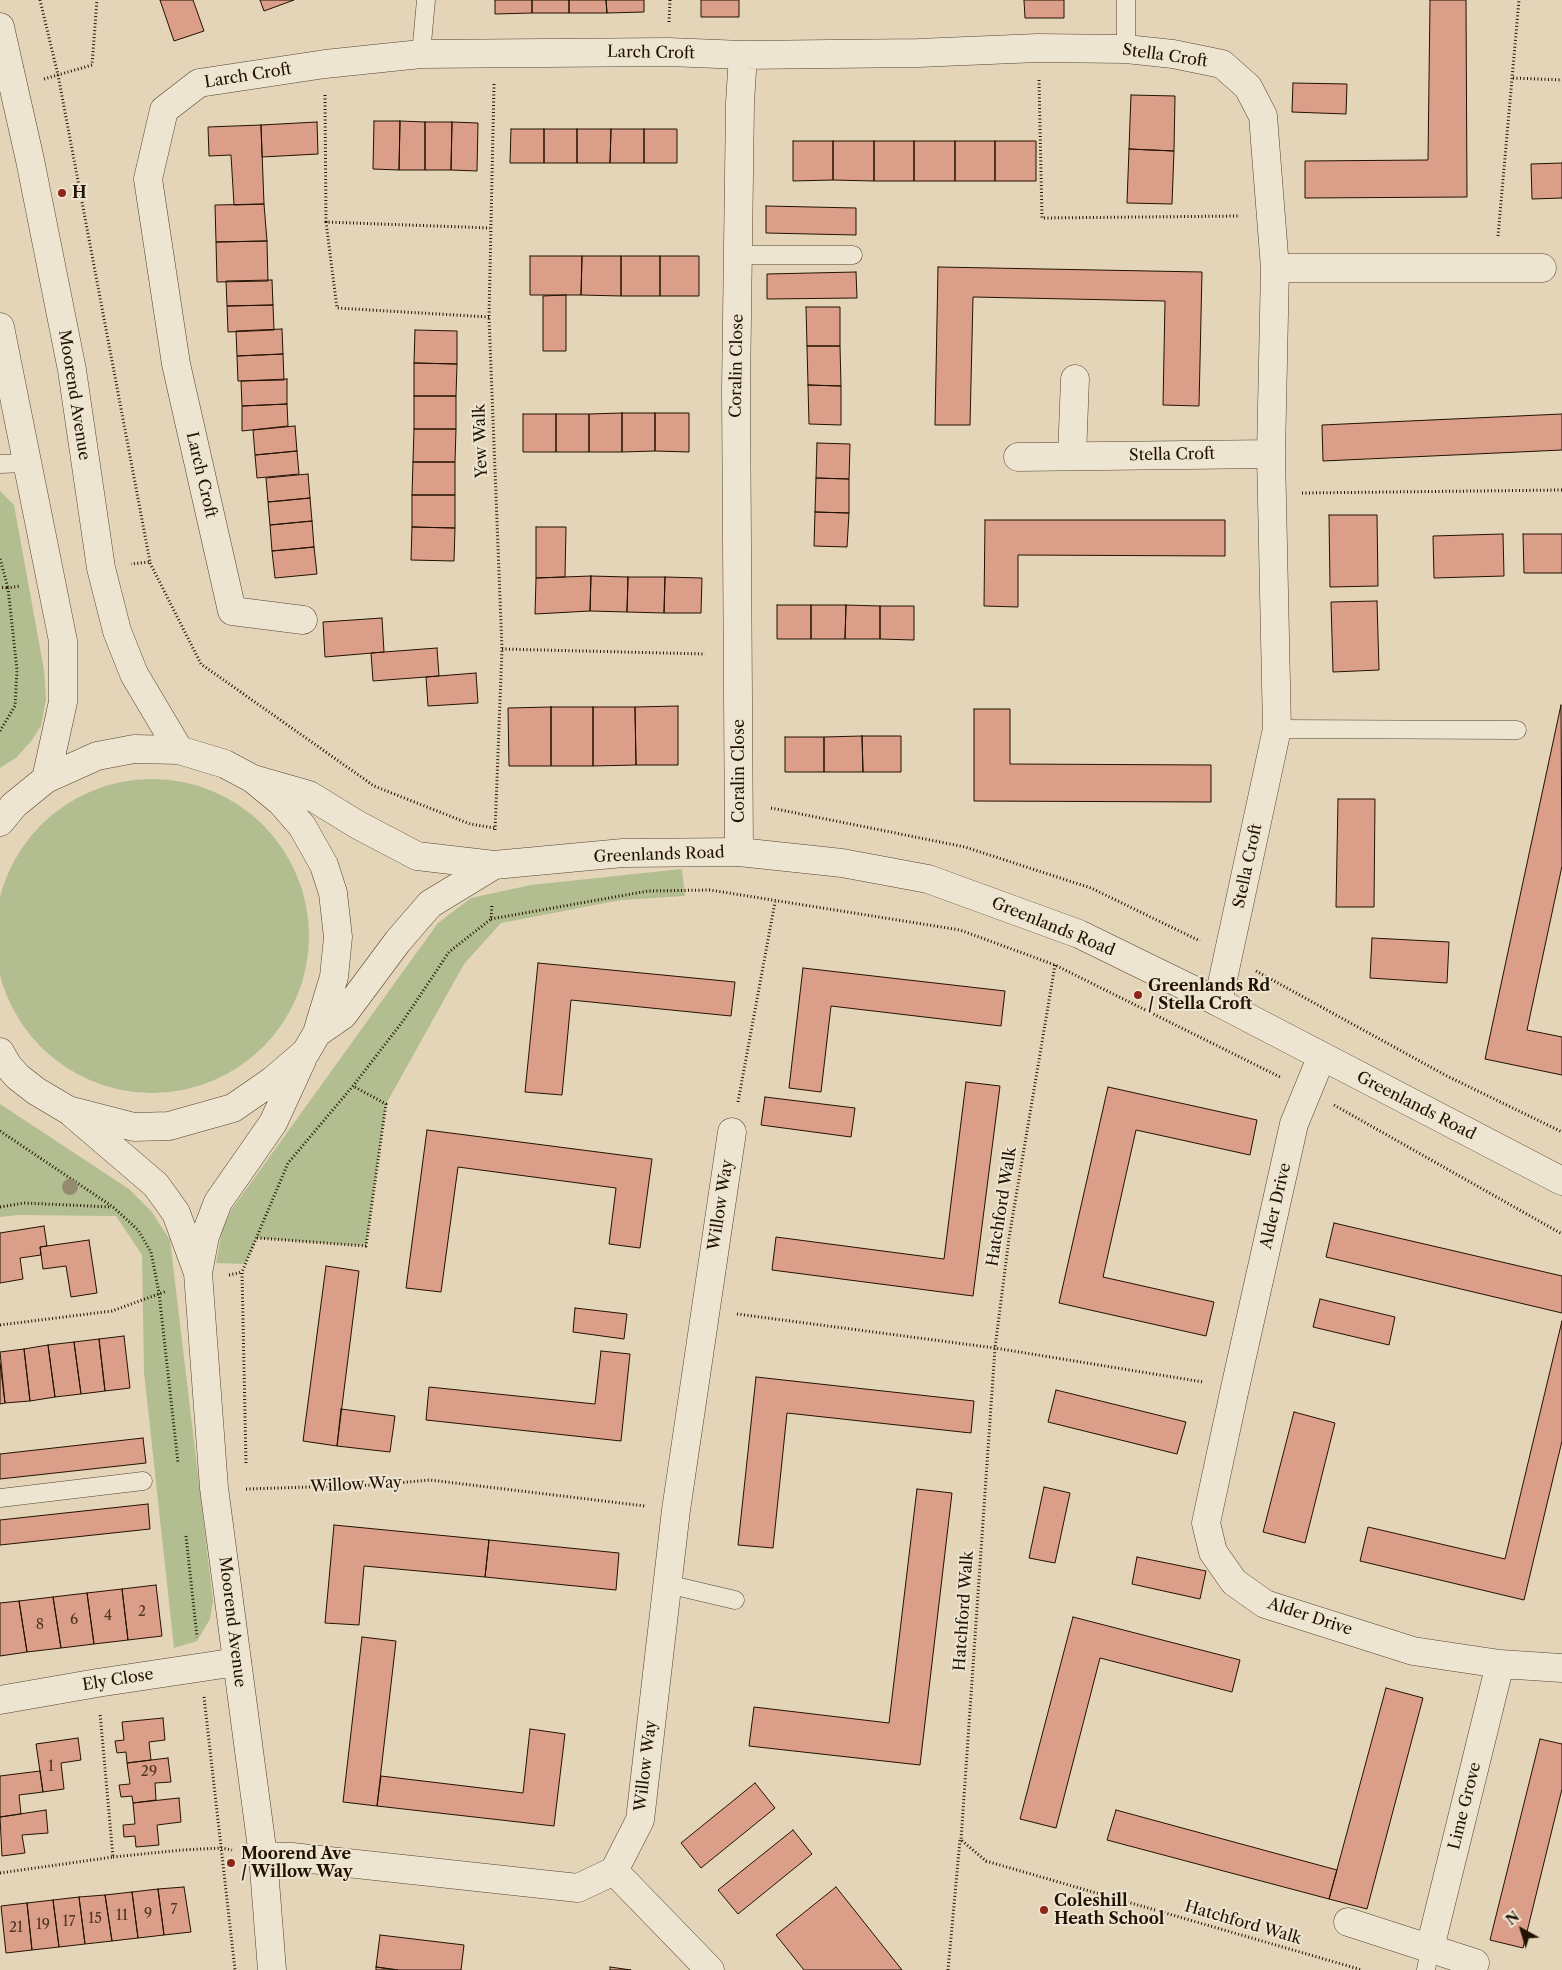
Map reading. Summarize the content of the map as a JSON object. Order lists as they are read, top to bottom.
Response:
{
  "streets": {
    "street": [
      "Larch Croft",
      "Stella Croft",
      "Coralin Close",
      "Moorend Avenue",
      "Greenlands Road",
      "Willow Way",
      "Alder Drive",
      "Ely Close",
      "Lime Grove"
    ],
    "path": ["Yew Walk", "Hatchford Walk"]
  },
  "crossings": [
    ["Larch Croft", "Stella Croft"],
    ["Larch Croft", "Coralin Close"],
    ["Larch Croft", "Yew Walk"],
    ["Stella Croft", "Coralin Close"],
    ["Stella Croft", "Greenlands Road"],
    ["Coralin Close", "Greenlands Road"],
    ["Moorend Avenue", "Greenlands Road"],
    ["Moorend Avenue", "Willow Way"],
    ["Moorend Avenue", "Ely Close"],
    ["Greenlands Road", "Alder Drive"],
    ["Alder Drive", "Lime Grove"]
  ],
  "places": [
    "H",
    "Greenlands Rd / Stella Croft",
    "Moorend Ave / Willow Way",
    "Coleshill Heath School"
  ],
  "house_numbers": [
    "2",
    "4",
    "6",
    "8",
    "1",
    "29",
    "7",
    "9",
    "11",
    "15",
    "17",
    "19",
    "21"
  ],
  "north": "top left"
}
